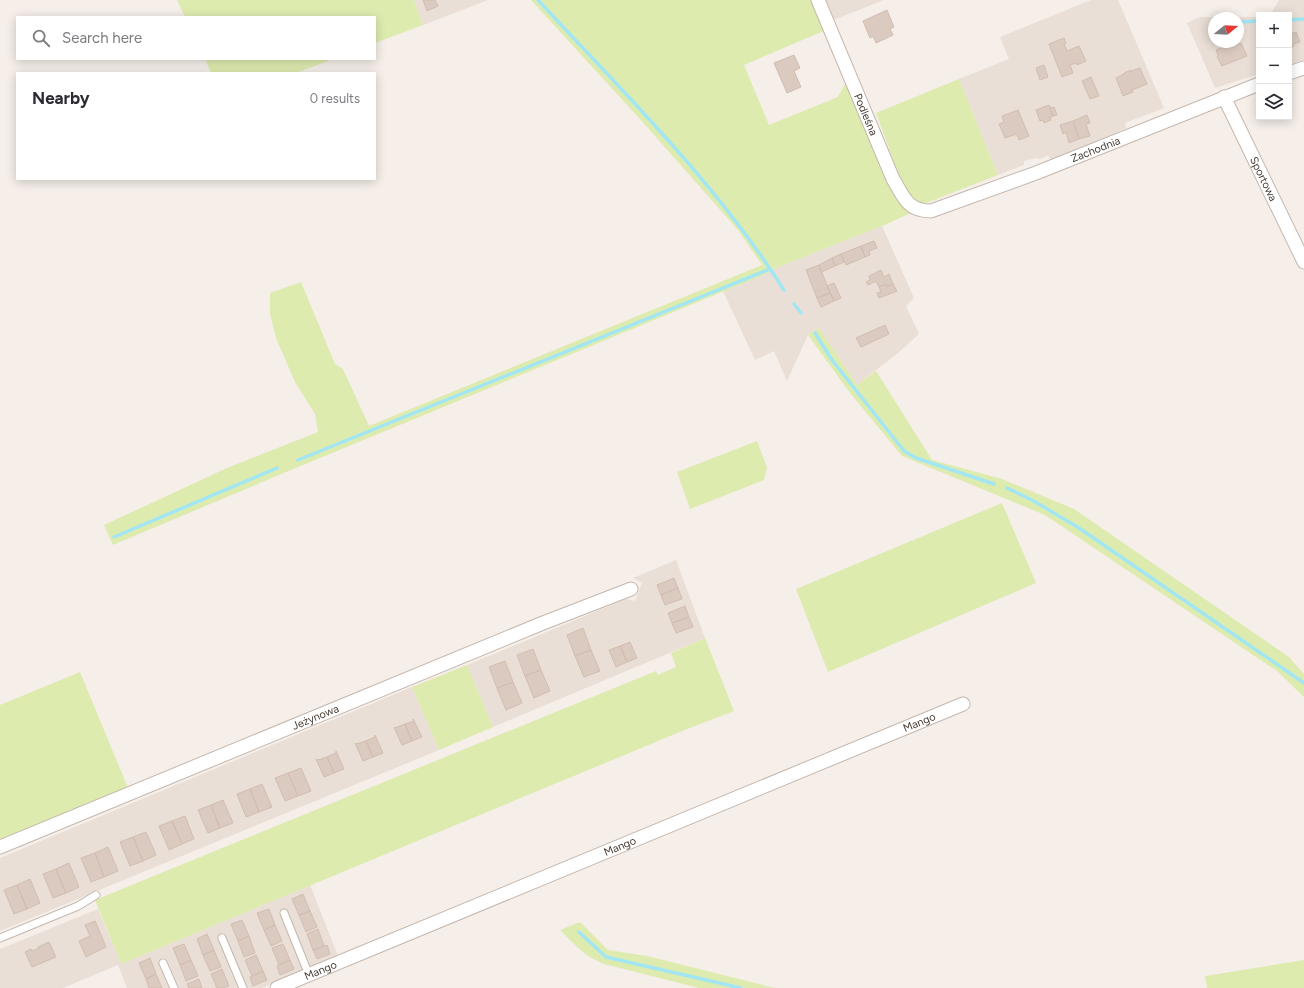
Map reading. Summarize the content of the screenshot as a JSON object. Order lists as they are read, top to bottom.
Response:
{
  "streets": {
    "street": [
      "Podleśna",
      "Zachodnia",
      "Sportowa",
      "Jeżynowa",
      "Mango"
    ]
  },
  "crossings": [
    ["Podleśna", "Zachodnia"],
    ["Zachodnia", "Sportowa"]
  ],
  "north": "right",
  "page": {
    "map_buttons": ["+", "−"],
    "search": "Search here",
    "heading": ["Nearby", "0 results"]
  }
}
